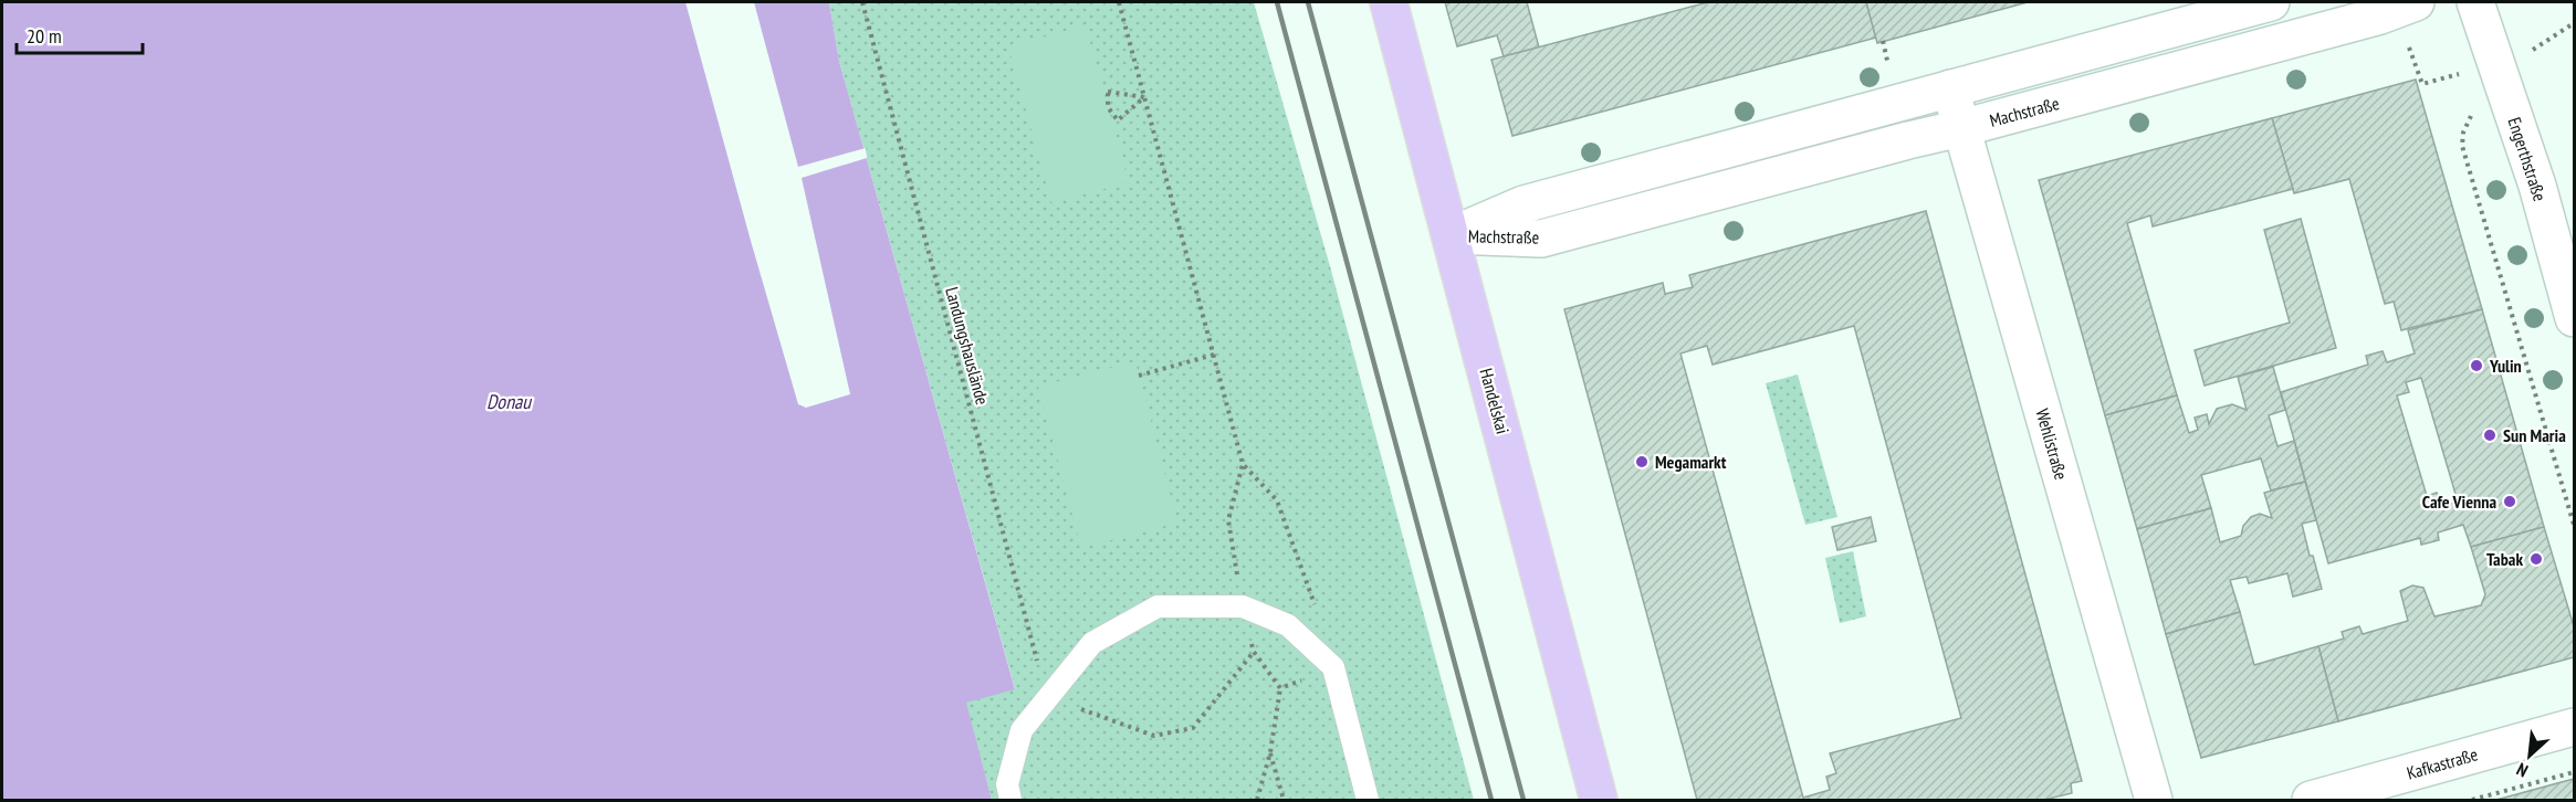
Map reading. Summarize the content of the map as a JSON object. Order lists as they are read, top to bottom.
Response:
{
  "streets": {
    "main road": [
      "Machstraße",
      "Engerthstraße",
      "Handelskai",
      "Wehlistraße",
      "Kafkastraße"
    ],
    "path": ["Landungshauslände"]
  },
  "crossings": [
    ["Machstraße", "Handelskai"],
    ["Machstraße", "Wehlistraße"]
  ],
  "water": ["Donau"],
  "places": [
    "Yulin",
    "Sun Maria",
    "Megamarkt",
    "Cafe Vienna",
    "Tabak"
  ],
  "scale_bar": "20 m",
  "north": "bottom left"
}
